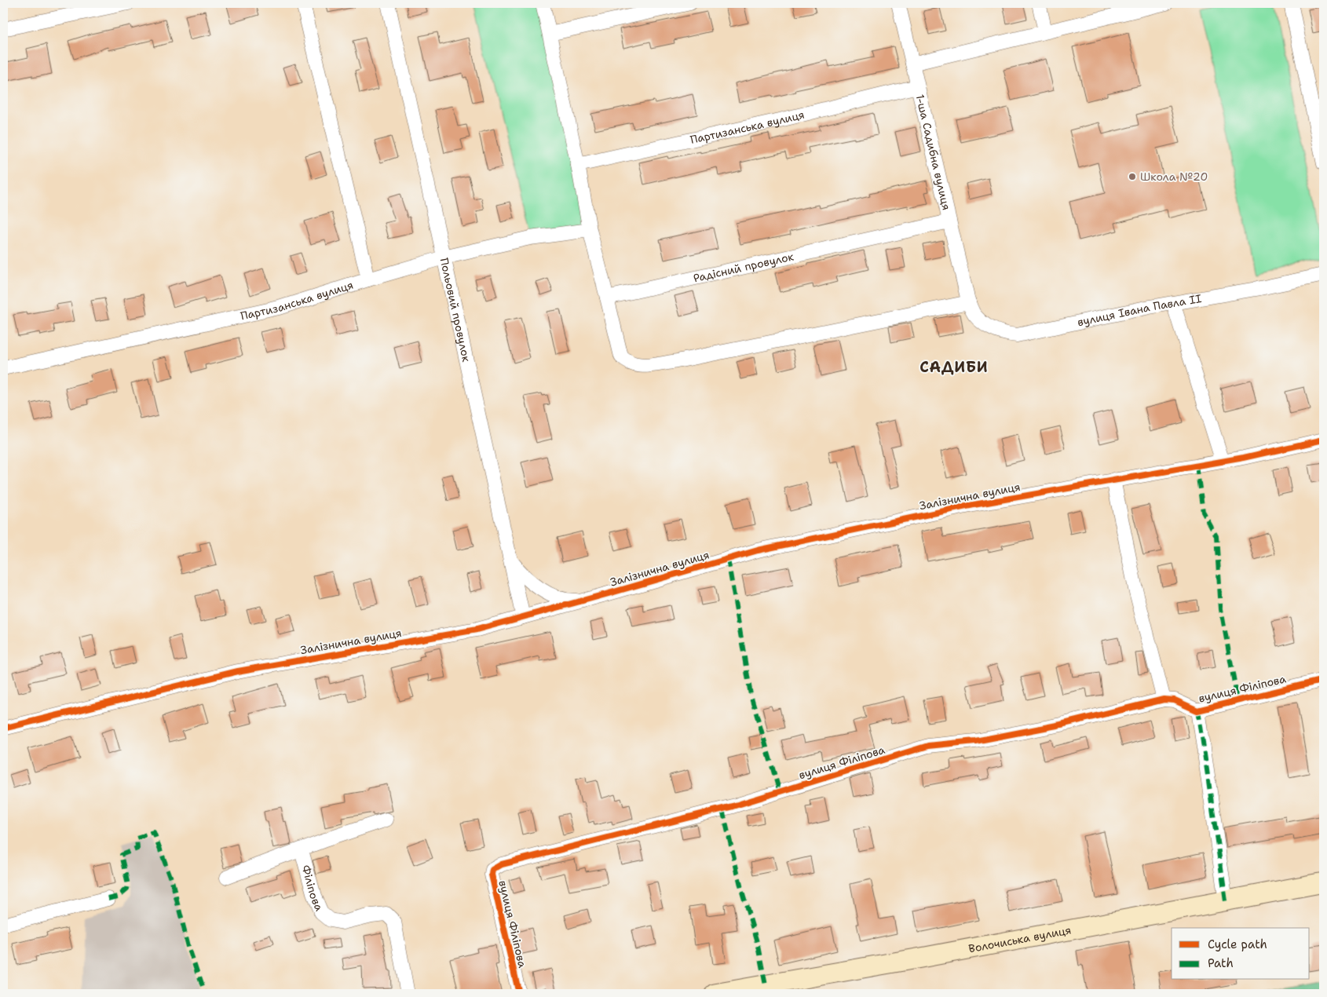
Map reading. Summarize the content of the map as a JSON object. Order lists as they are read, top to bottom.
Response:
{
  "streets": {
    "main road": ["Волочиська вулиця"],
    "street": [
      "Партизанська вулиця",
      "1-ша Садибна вулиця",
      "Радісний провулок",
      "Польовий провулок",
      "вулиця Івана Павла II",
      "Залізнична вулиця",
      "вулиця Філіпова",
      "Філіпова"
    ]
  },
  "crossings": [
    ["Партизанська вулиця", "1-ша Садибна вулиця"],
    ["Партизанська вулиця", "Польовий провулок"],
    ["1-ша Садибна вулиця", "Радісний провулок"],
    ["1-ша Садибна вулиця", "вулиця Івана Павла II"],
    ["Польовий провулок", "Залізнична вулиця"]
  ],
  "districts": ["САДИБИ"],
  "places": ["Школа №20"],
  "legend": ["Cycle path", "Path"]
}
